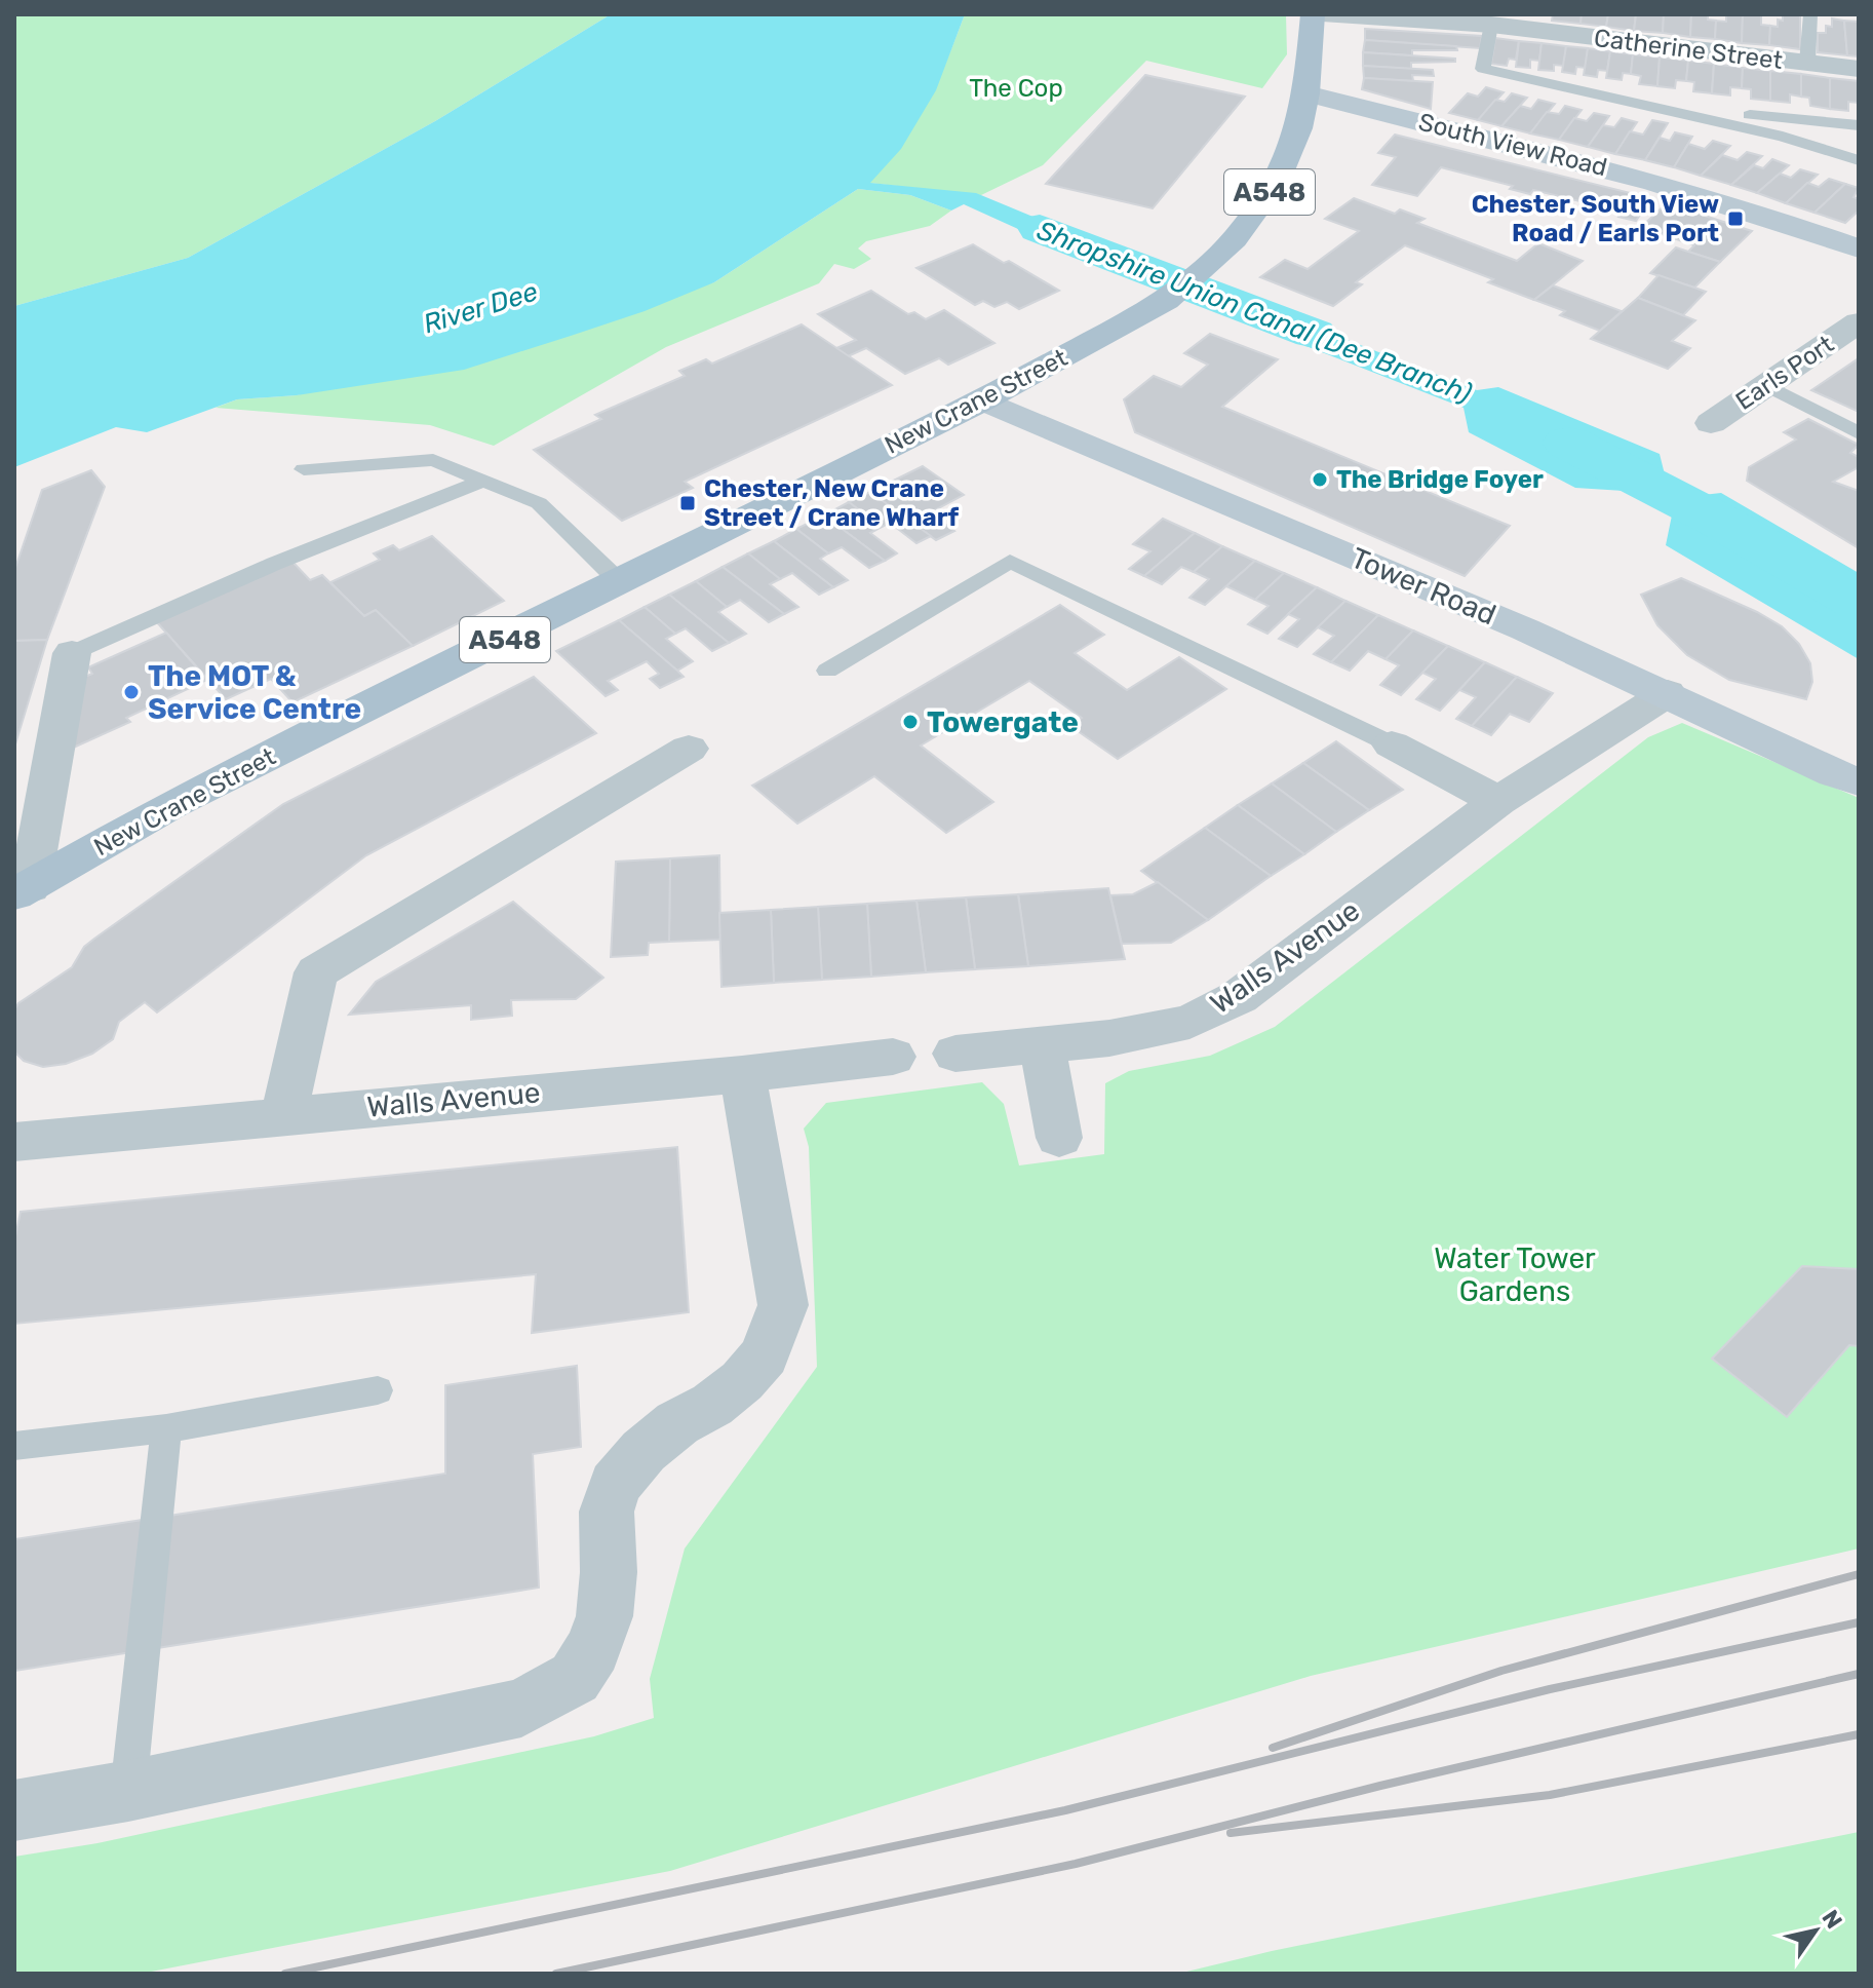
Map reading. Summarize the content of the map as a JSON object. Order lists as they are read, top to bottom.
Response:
{
  "streets": {
    "main road": ["A548", "New Crane Street"],
    "street": [
      "Catherine Street",
      "South View Road",
      "Earls Port",
      "Tower Road",
      "Walls Avenue"
    ]
  },
  "crossings": [
    ["South View Road", "A548"],
    ["South View Road", "New Crane Street"],
    ["A548", "New Crane Street"],
    ["New Crane Street", "Tower Road"],
    ["Tower Road", "Walls Avenue"]
  ],
  "water": ["River Dee", "Shropshire Union Canal (Dee Branch)"],
  "parks": ["The Cop", "Water Tower Gardens"],
  "places": {
    "transit": ["Chester, South View Road / Earls Port", "Chester, New Crane Street / Crane Wharf"],
    "other": ["The Bridge Foyer", "The MOT & Service Centre", "Towergate"]
  },
  "north": "top right"
}
